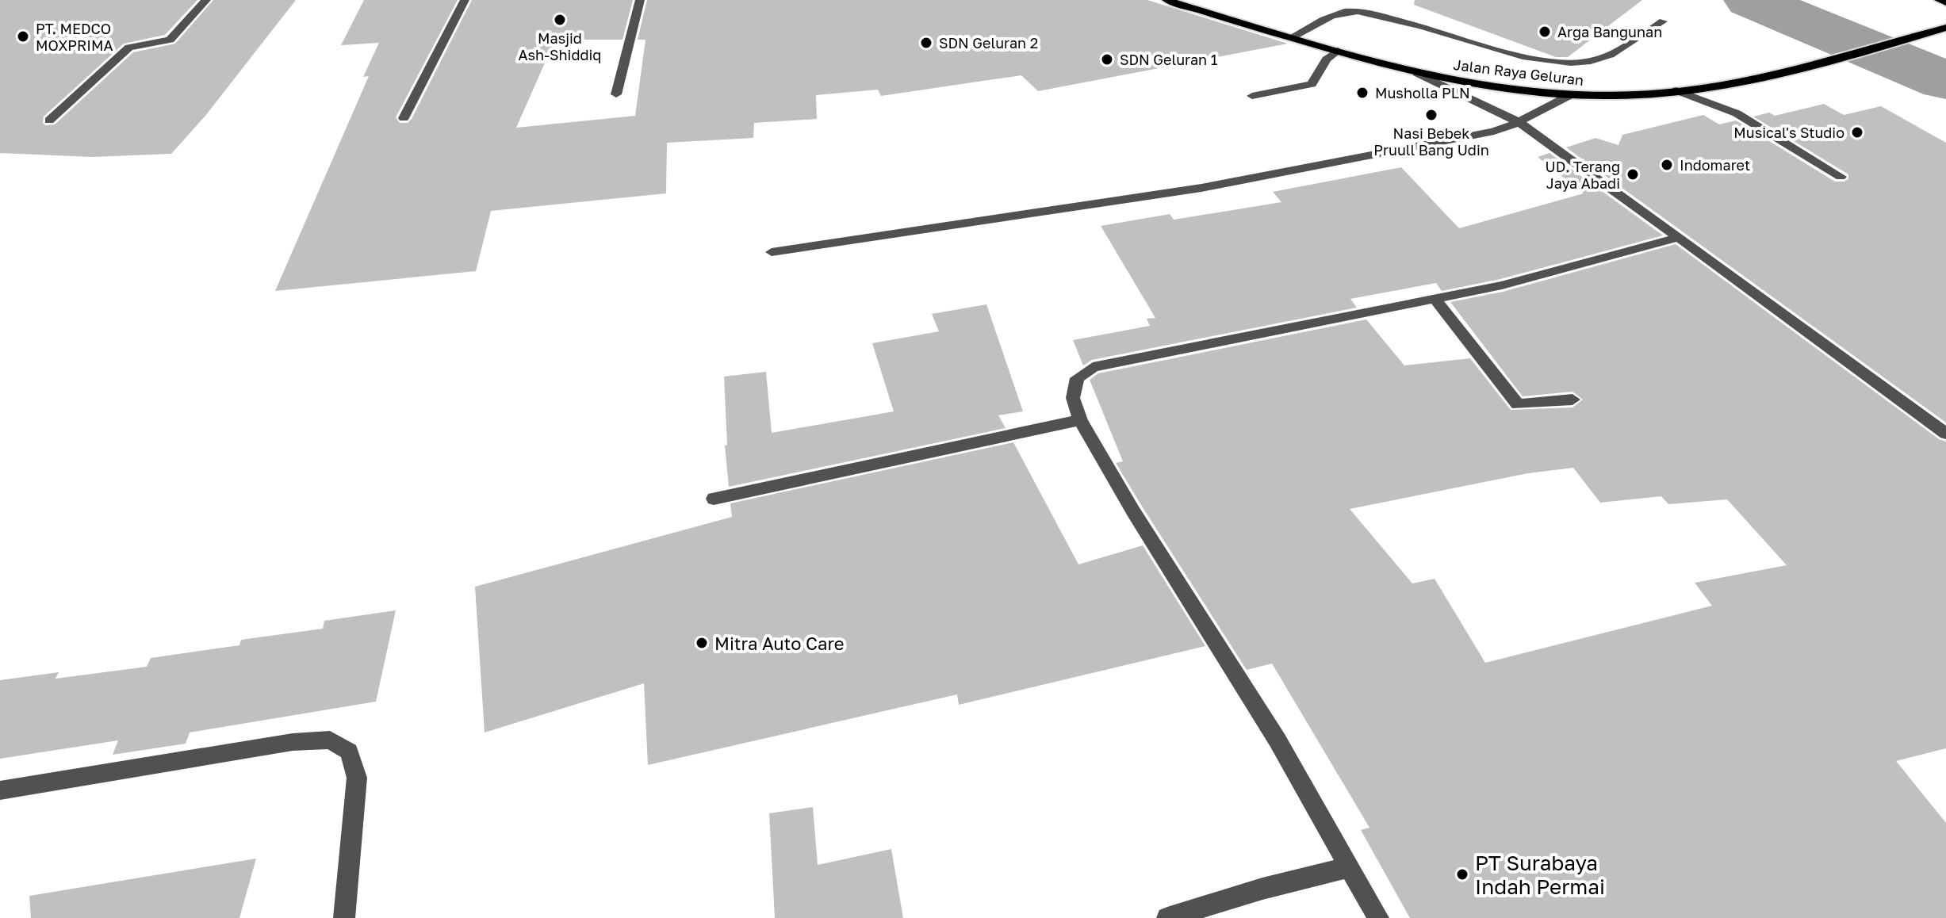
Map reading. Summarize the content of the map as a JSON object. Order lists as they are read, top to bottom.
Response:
{
  "streets": {
    "main road": ["Jalan Raya Geluran"]
  },
  "places": [
    "Masjid Ash-Shiddiq",
    "Arga Bangunan",
    "PT. MEDCO MOXPRIMA",
    "SDN Geluran 2",
    "SDN Geluran 1",
    "Musholla PLN",
    "Nasi Bebek Pruull Bang Udin",
    "Musical's Studio",
    "Indomaret",
    "UD. Terang Jaya Abadi",
    "Mitra Auto Care",
    "PT Surabaya Indah Permai"
  ]
}
